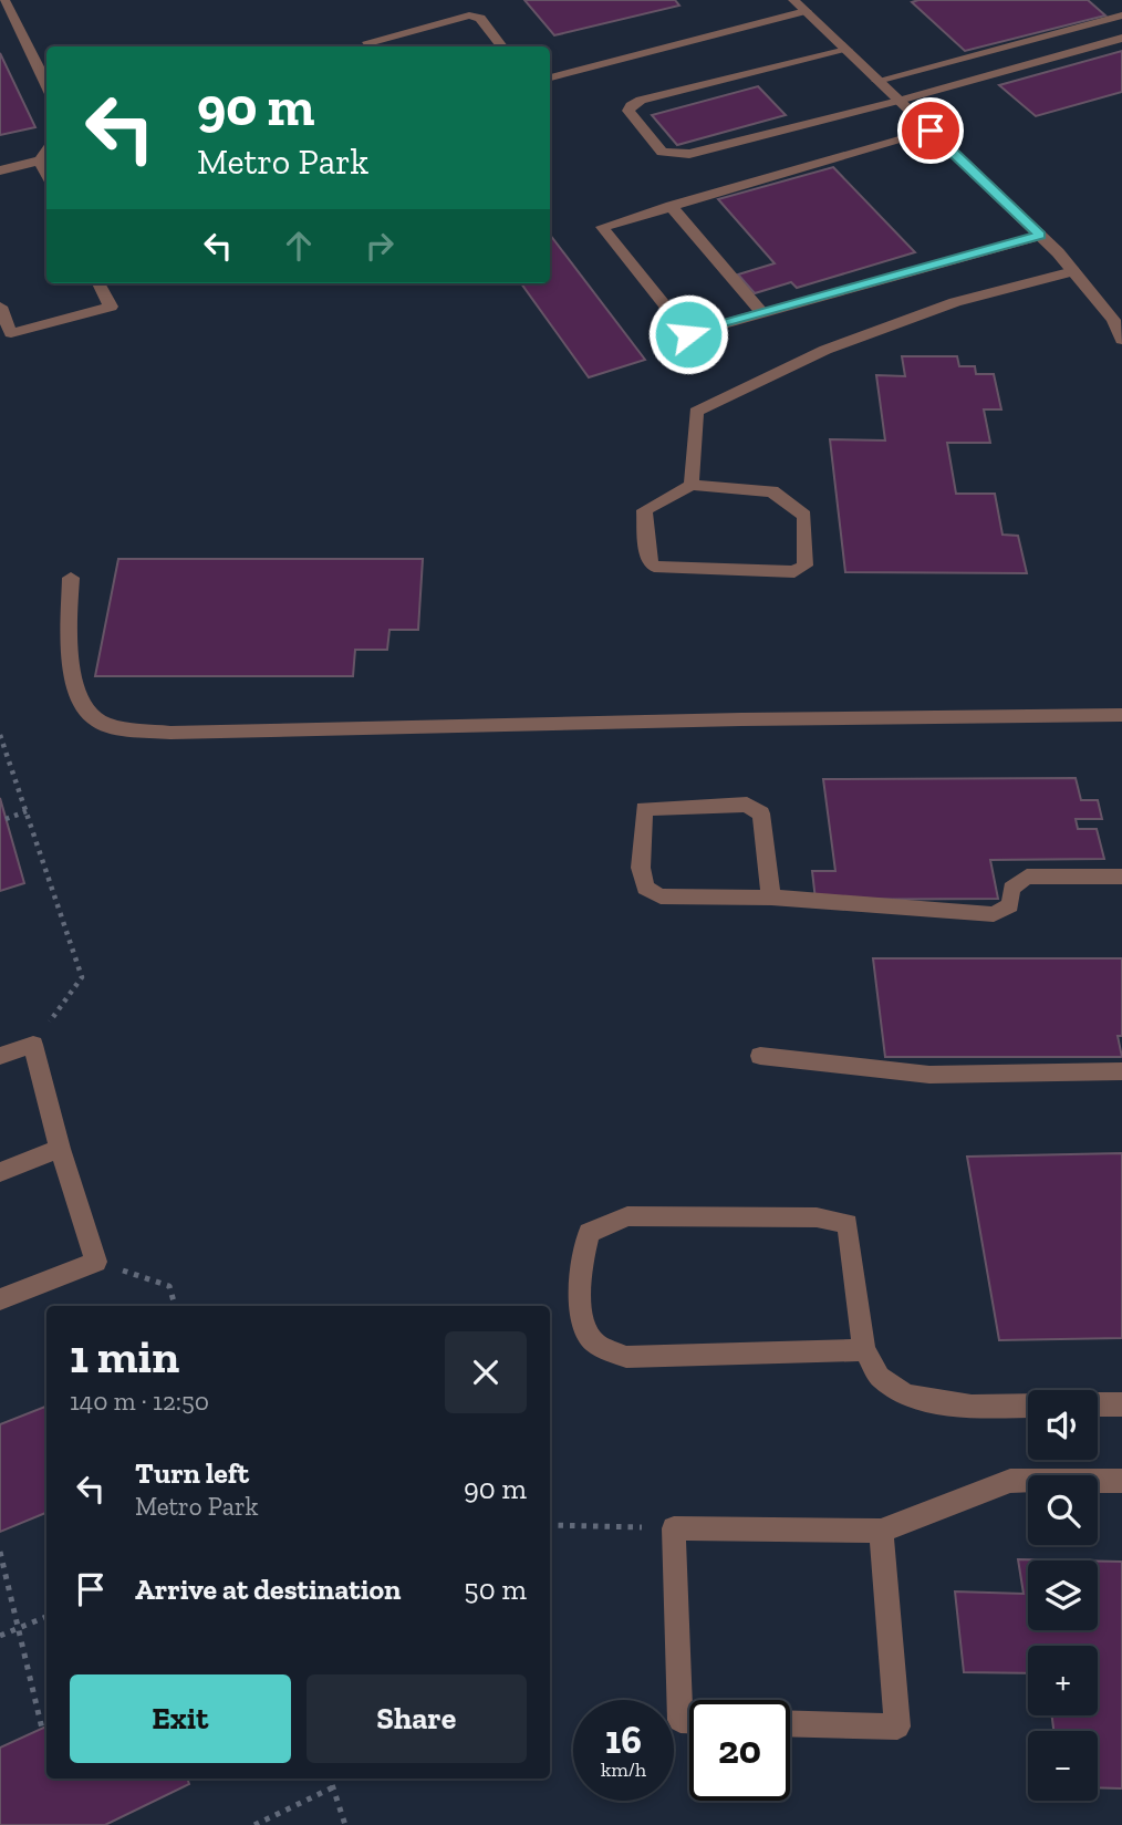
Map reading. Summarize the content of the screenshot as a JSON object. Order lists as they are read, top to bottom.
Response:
{
  "page": {
    "turn": ["90 m", "Metro Park"],
    "heading": ["1 min", "140 m · 12:50"],
    "map_buttons": ["+", "−"],
    "list": [
      {
        "name": "Turn left",
        "note": "Metro Park",
        "value": "90 m"
      },
      {
        "name": "Arrive at destination",
        "value": "50 m"
      }
    ],
    "buttons": ["Exit", "Share"],
    "speed": "16 km/h",
    "limit": "20"
  }
}
